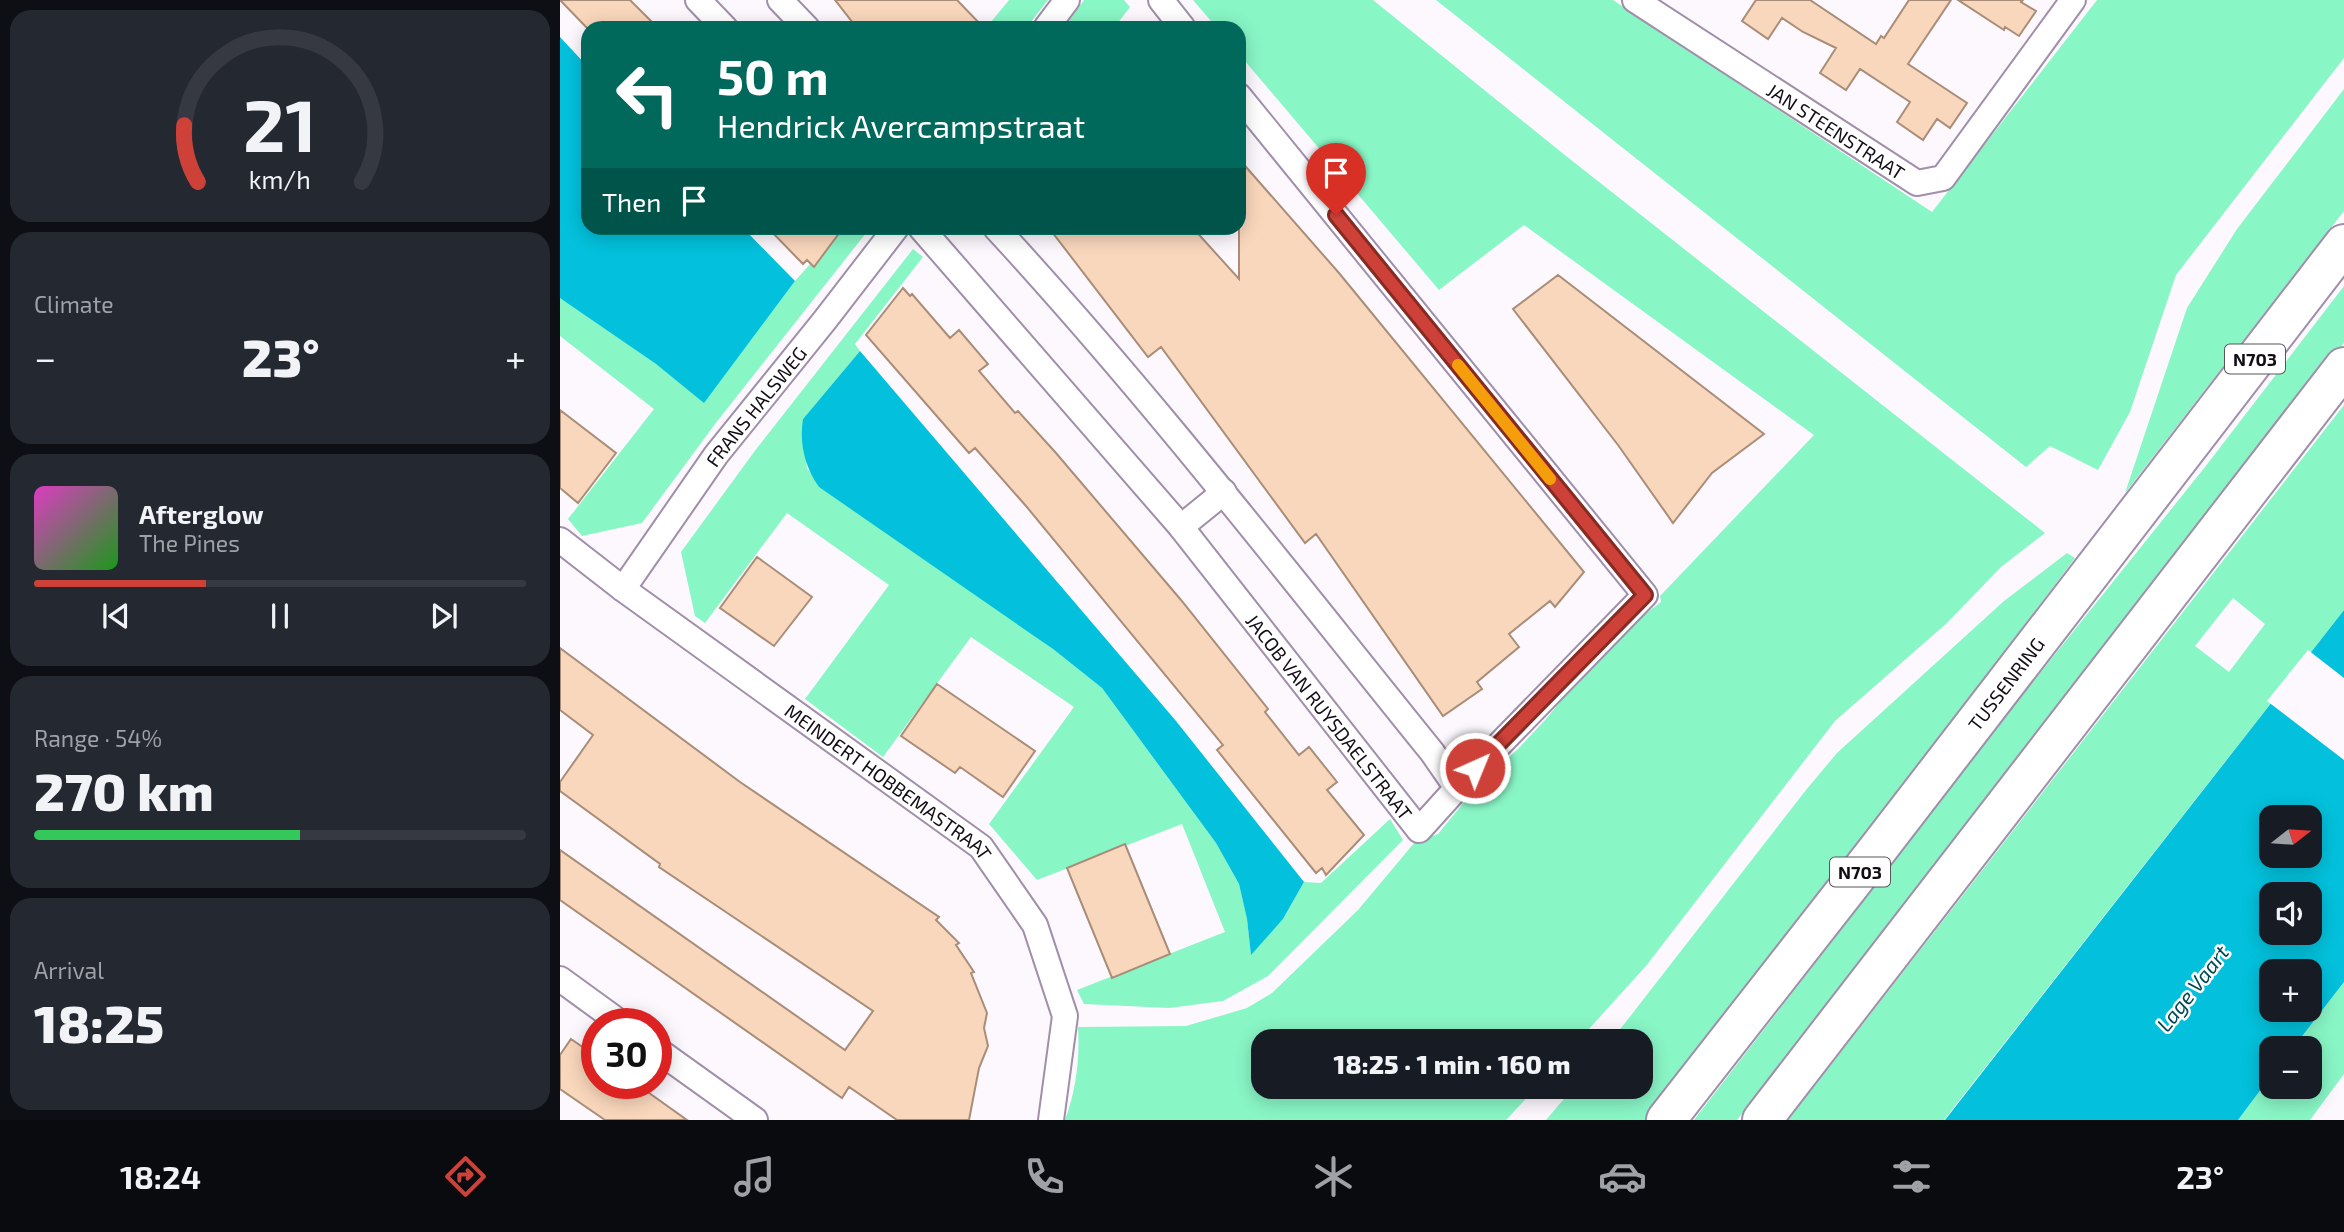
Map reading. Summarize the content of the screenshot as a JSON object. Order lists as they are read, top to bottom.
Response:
{
  "streets": {
    "highway": ["N703", "TUSSENRING"],
    "street": [
      "JAN STEENSTRAAT",
      "FRANS HALSWEG",
      "JACOB VAN RUYSDAELSTRAAT",
      "MEINDERT HOBBEMASTRAAT"
    ]
  },
  "crossings": [
    ["FRANS HALSWEG", "MEINDERT HOBBEMASTRAAT"]
  ],
  "water": ["Lage Vaart"],
  "north": "right",
  "page": {
    "turn": ["50 m", "Hendrick Avercampstraat"],
    "then": "Then",
    "tile": [
      "Climate",
      ["Range · 54%", "270 km"],
      ["Arrival", "18:25"]
    ],
    "heat": ["−", "23°", "+"],
    "song": ["Afterglow", "The Pines"],
    "map_buttons": ["+", "−"],
    "limit": "30",
    "trip": "18:25 · 1 min · 160 m",
    "tabs": ["18:24", "23°"],
    "gauge": ["21", "km/h"]
  }
}
